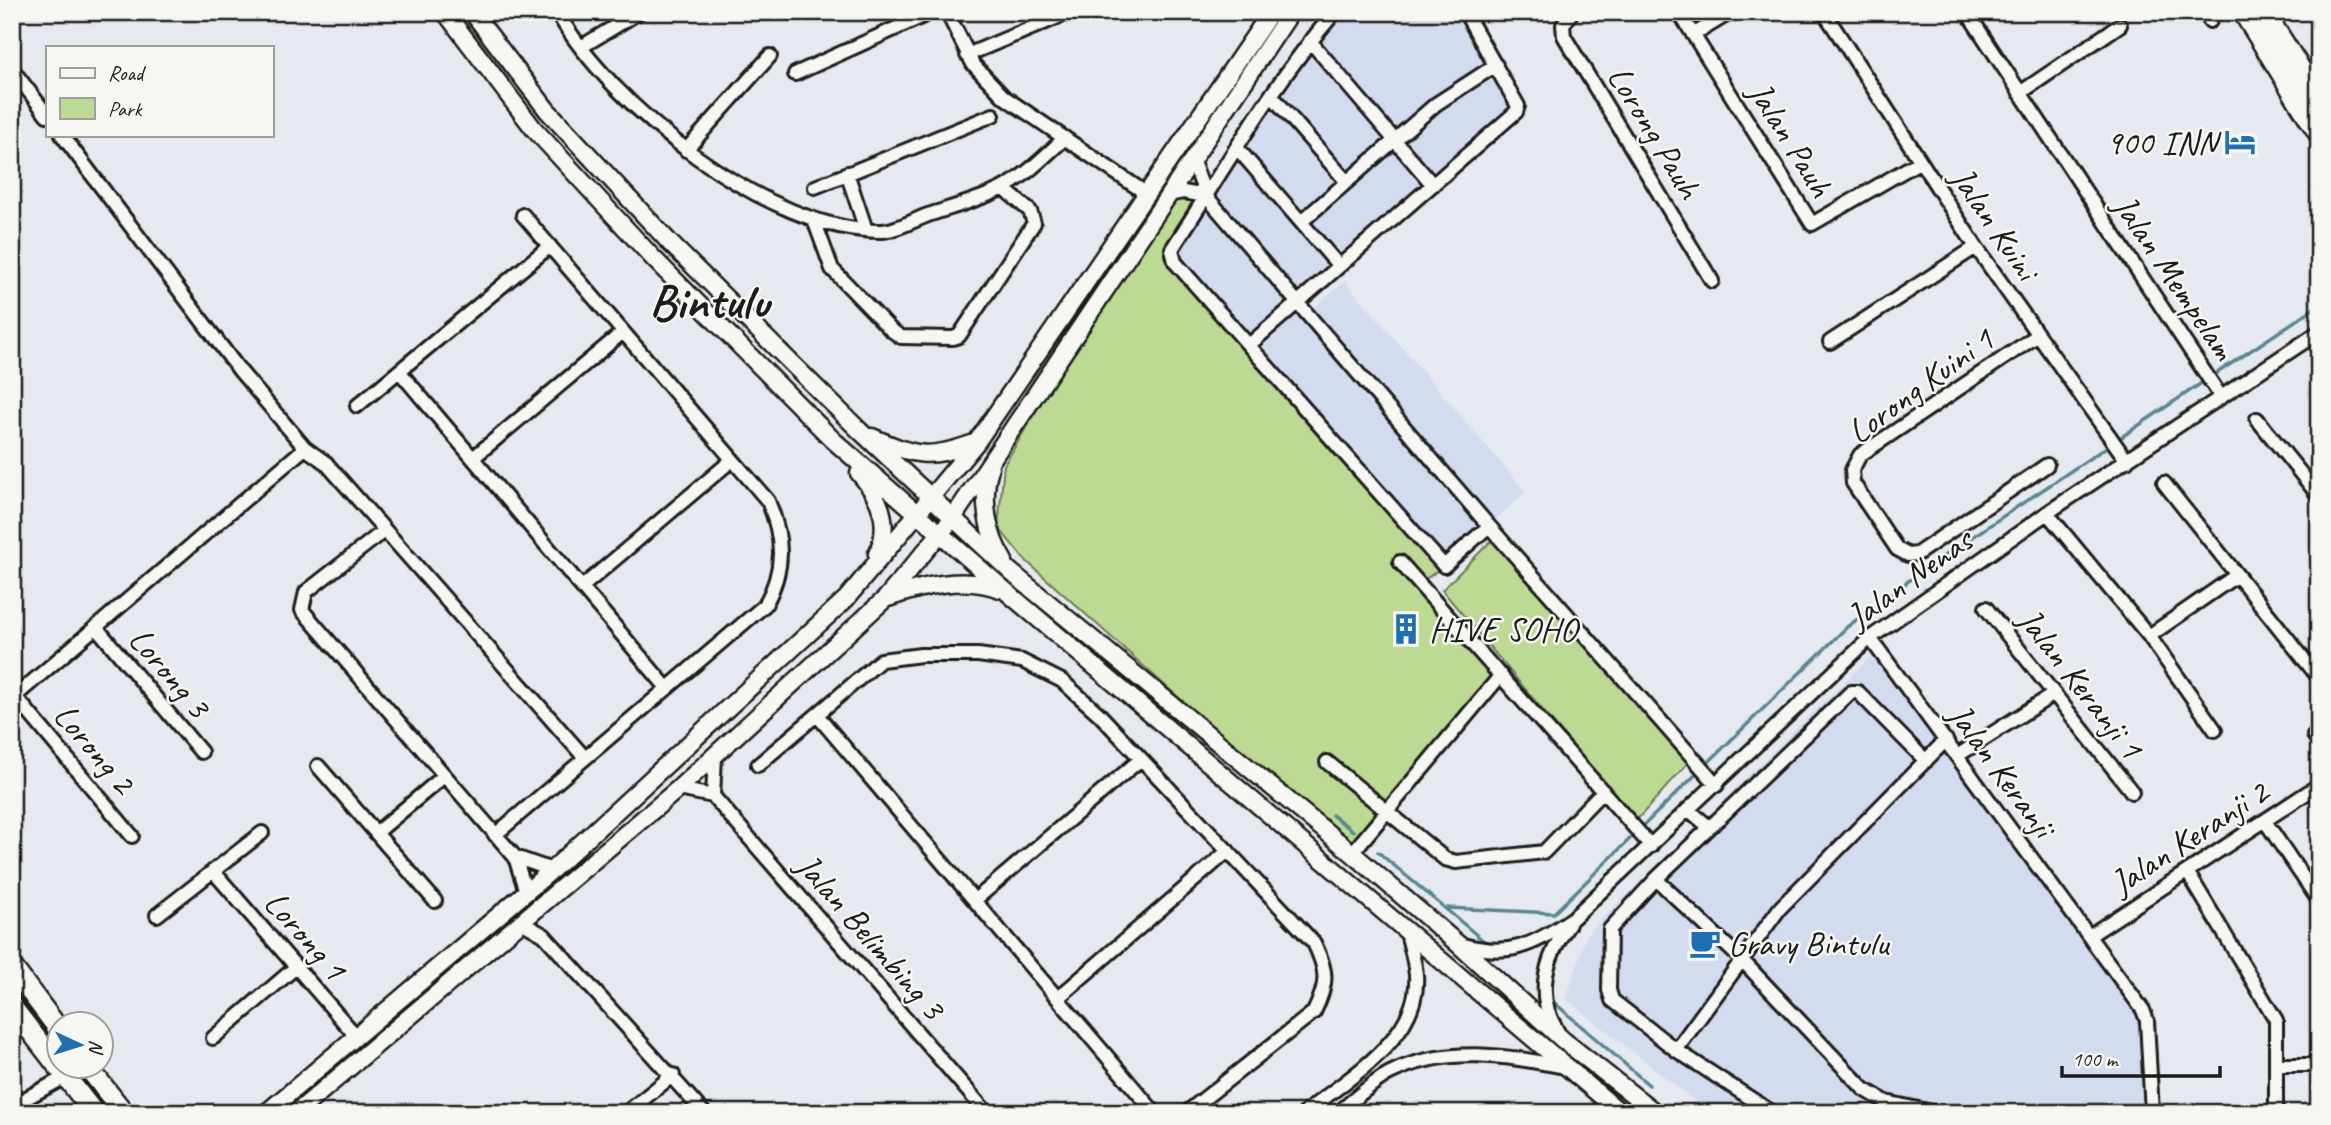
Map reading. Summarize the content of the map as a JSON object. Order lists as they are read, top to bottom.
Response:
{
  "streets": {
    "street": [
      "Lorong Pauh",
      "Jalan Pauh",
      "Jalan Kuini",
      "Jalan Mempelam",
      "Lorong Kuini 1",
      "Jalan Nenas",
      "Lorong 3",
      "Jalan Keranji 1",
      "Lorong 2",
      "Jalan Keranji",
      "Jalan Keranji 2",
      "Lorong 1",
      "Jalan Belimbing 3"
    ]
  },
  "crossings": [
    ["Jalan Pauh", "Jalan Kuini"],
    ["Jalan Kuini", "Lorong Kuini 1"],
    ["Jalan Kuini", "Jalan Nenas"],
    ["Jalan Mempelam", "Jalan Nenas"],
    ["Jalan Nenas", "Jalan Keranji"],
    ["Jalan Keranji", "Jalan Keranji 2"]
  ],
  "districts": ["Bintulu"],
  "places": {
    "hotel": ["900 INN"],
    "building": ["HIVE SOHO"],
    "cafe": ["Gravy Bintulu"]
  },
  "legend": ["Road", "Park"],
  "scale_bar": "100 m",
  "north": "right"
}
